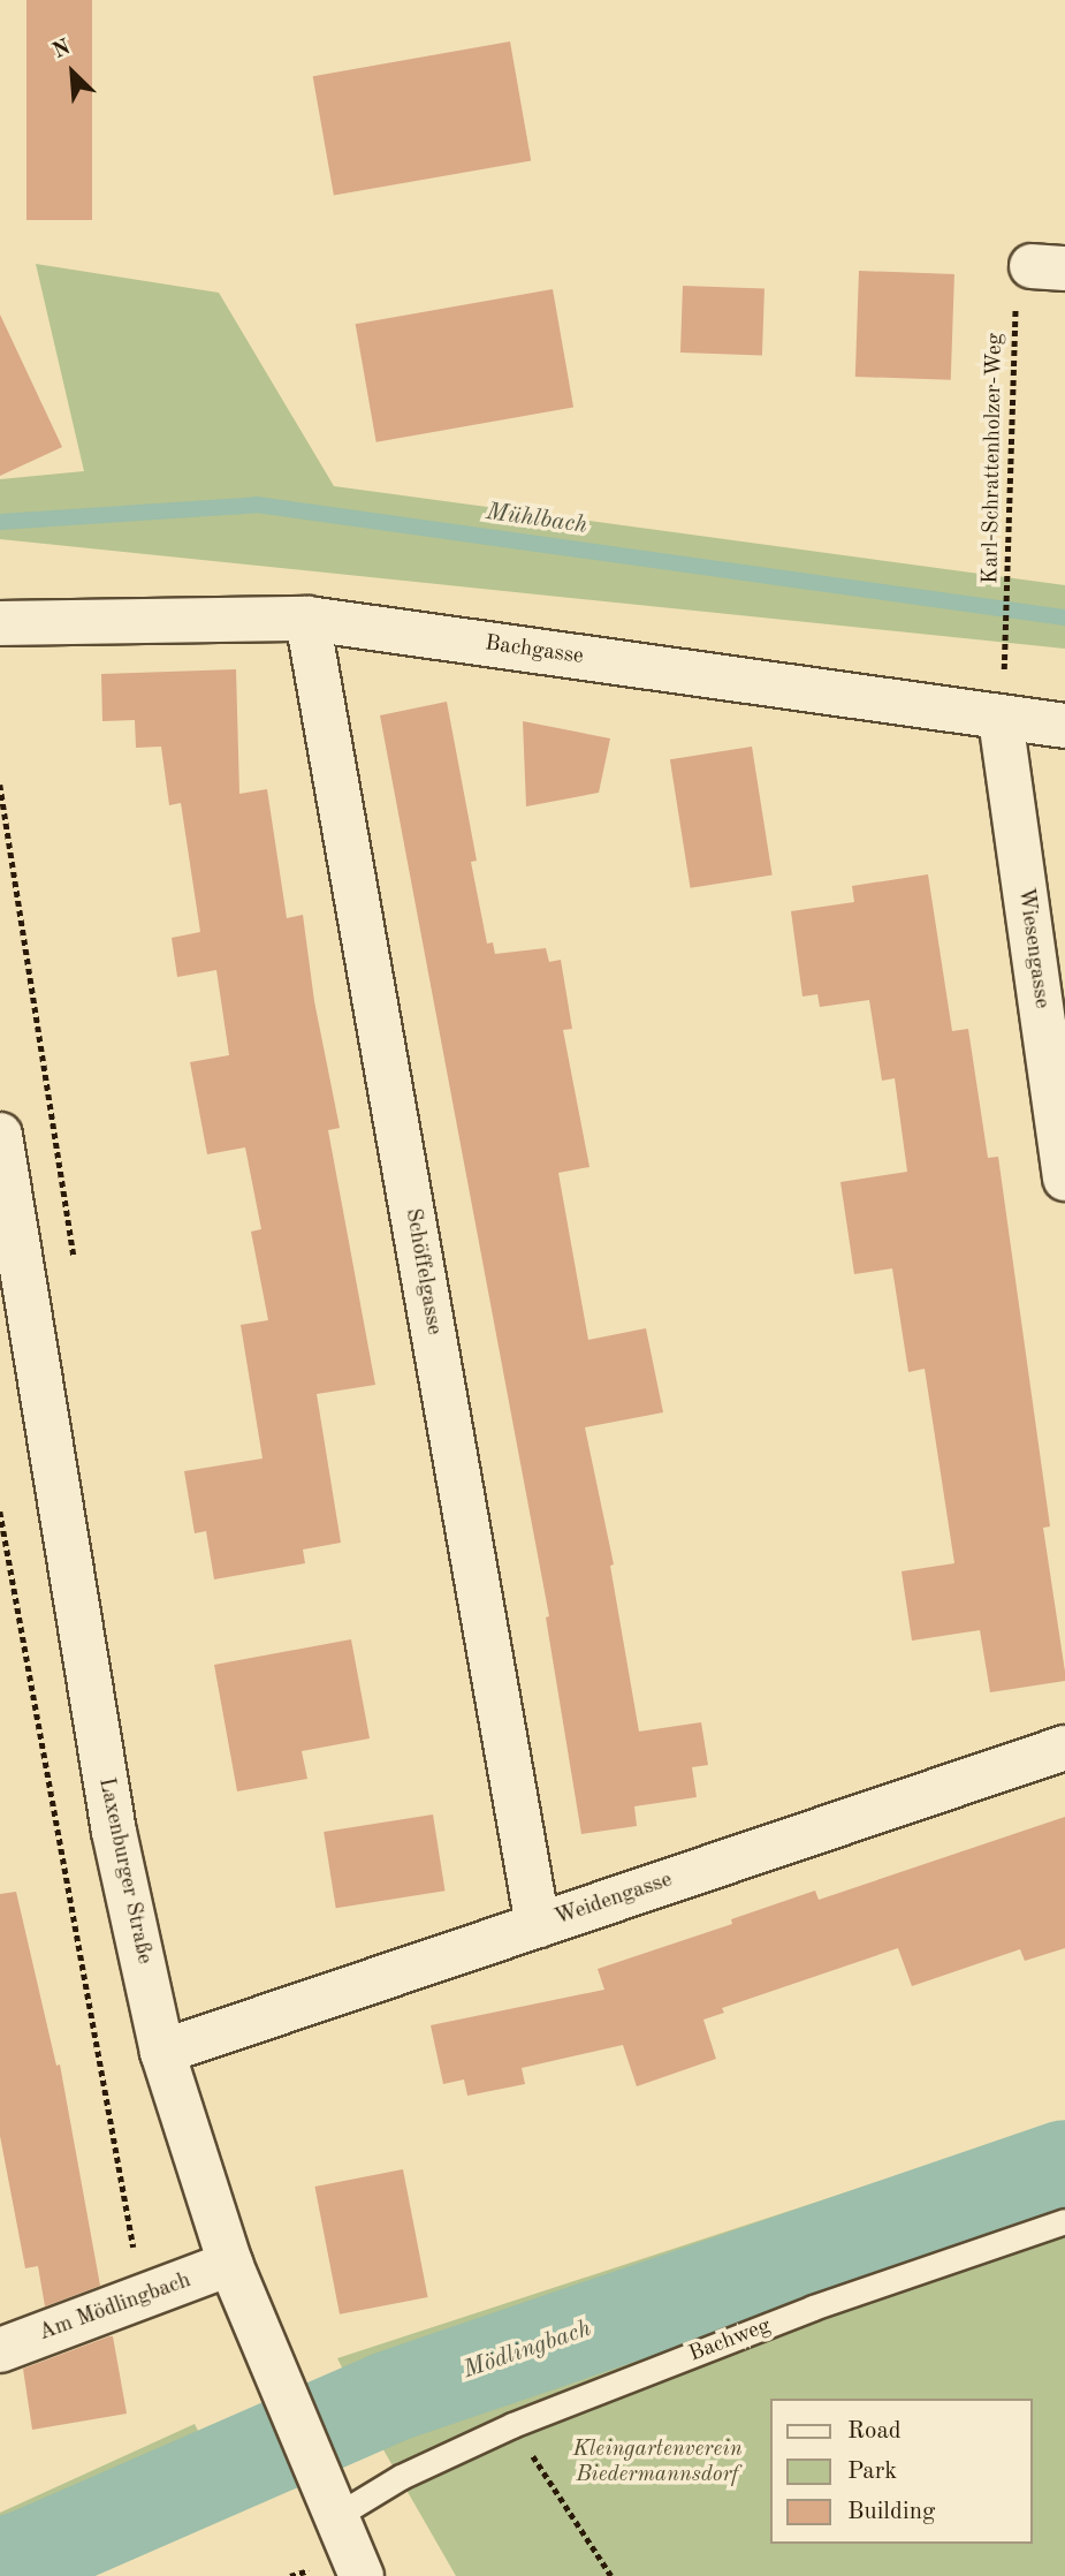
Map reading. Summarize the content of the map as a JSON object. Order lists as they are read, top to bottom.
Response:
{
  "streets": {
    "street": [
      "Bachgasse",
      "Wiesengasse",
      "Schöffelgasse",
      "Laxenburger Straße",
      "Weidengasse",
      "Am Mödlingbach"
    ],
    "lane": ["Bachweg"],
    "path": ["Karl-Schrattenholzer-Weg"]
  },
  "crossings": [
    ["Bachgasse", "Wiesengasse"],
    ["Bachgasse", "Schöffelgasse"],
    ["Schöffelgasse", "Weidengasse"],
    ["Laxenburger Straße", "Weidengasse"],
    ["Laxenburger Straße", "Am Mödlingbach"],
    ["Laxenburger Straße", "Bachweg"]
  ],
  "water": ["Mühlbach", "Mödlingbach"],
  "parks": ["Kleingartenverein Biedermannsdorf"],
  "legend": ["Road", "Park", "Building"],
  "north": "top left"
}
